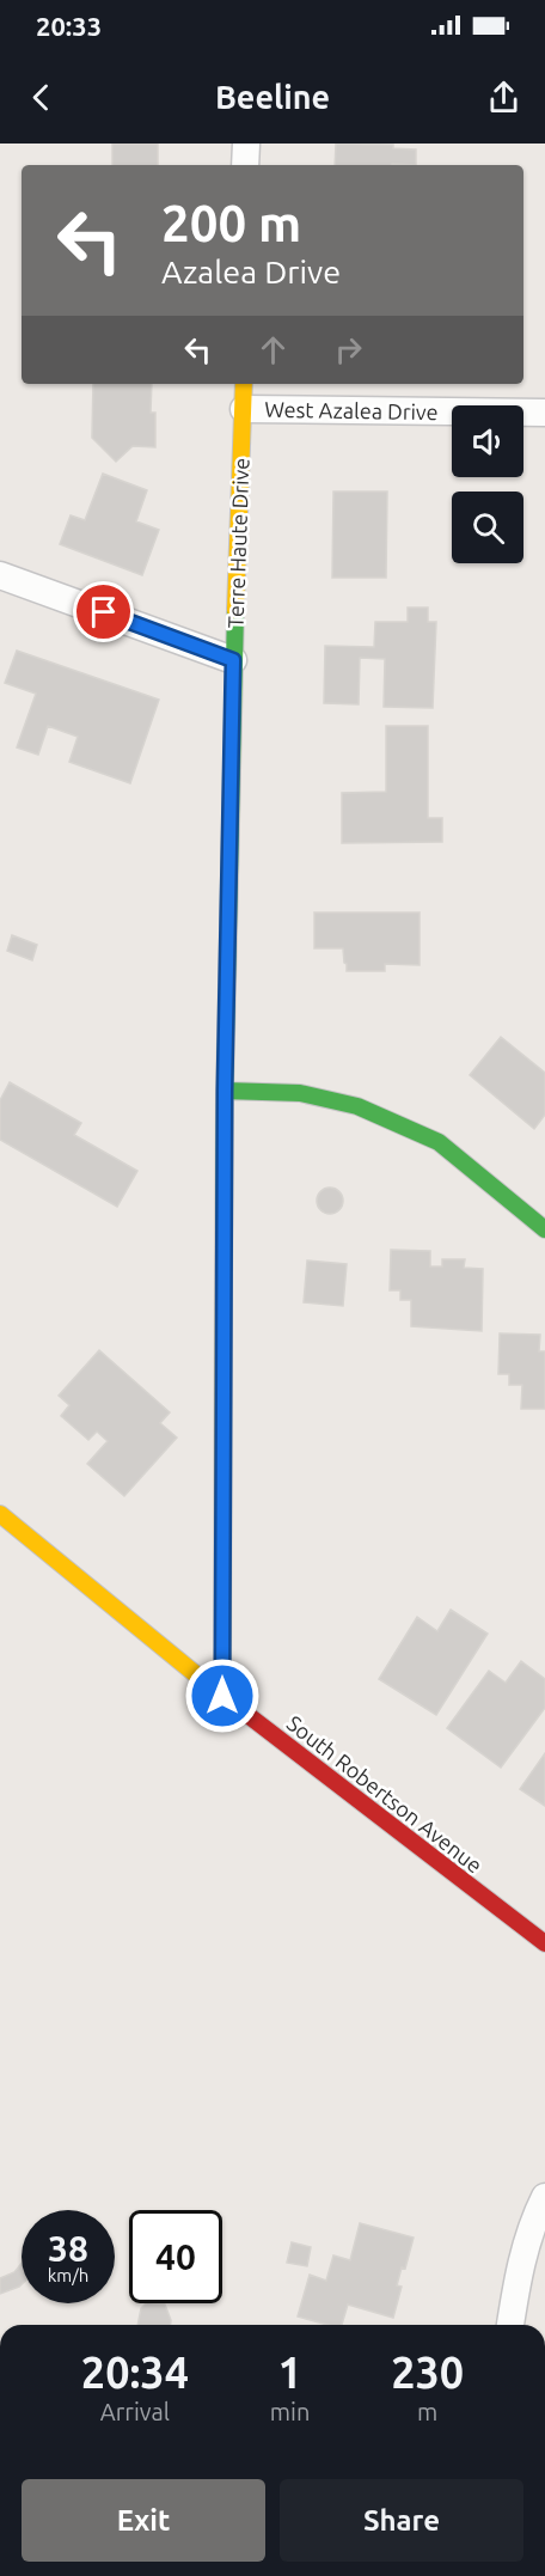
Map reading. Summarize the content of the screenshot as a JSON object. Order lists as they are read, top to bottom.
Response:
{
  "streets": {
    "street": ["West Azalea Drive", "Terre Haute Drive", "South Robertson Avenue"]
  },
  "crossings": [
    ["West Azalea Drive", "Terre Haute Drive"],
    ["Terre Haute Drive", "South Robertson Avenue"]
  ],
  "page": {
    "status": "20:33",
    "header": "Beeline",
    "turn": ["200 m", "Azalea Drive"],
    "speed": "38 km/h",
    "limit": "40",
    "eta": [
      "20:34",
      "Arrival",
      "1",
      "min",
      "230",
      "m"
    ],
    "buttons": ["Exit", "Share"]
  }
}
